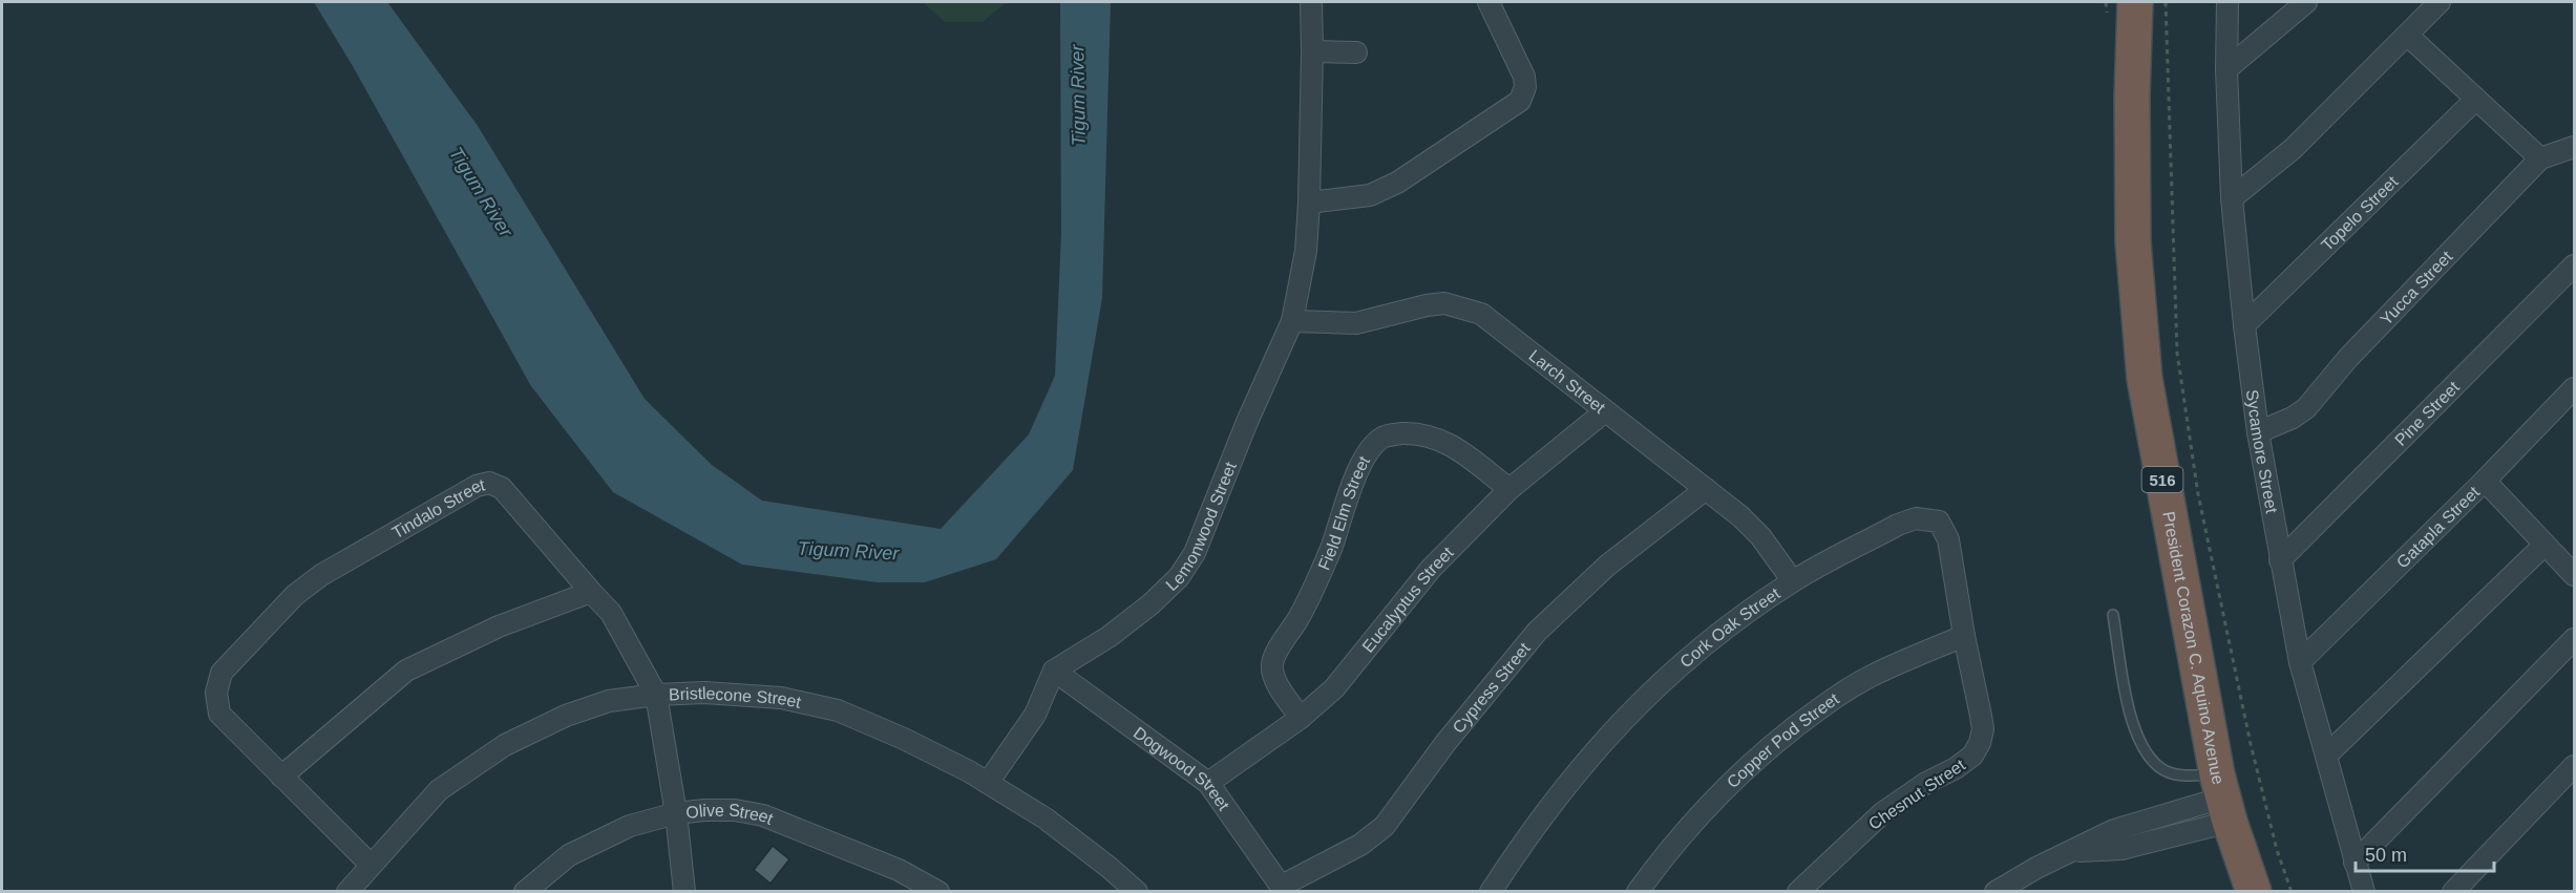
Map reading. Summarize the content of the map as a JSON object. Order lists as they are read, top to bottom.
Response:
{
  "streets": {
    "highway": ["516", "President Corazon C. Aquino Avenue"],
    "street": [
      "Topelo Street",
      "Yucca Street",
      "Larch Street",
      "Pine Street",
      "Sycamore Street",
      "Tindalo Street",
      "Field Elm Street",
      "Lemonwood Street",
      "Gatapla Street",
      "Eucalyptus Street",
      "Cork Oak Street",
      "Cypress Street",
      "Bristlecone Street",
      "Copper Pod Street",
      "Dogwood Street",
      "Chesnut Street",
      "Olive Street"
    ]
  },
  "crossings": [
    ["Topelo Street", "Sycamore Street"],
    ["Yucca Street", "Sycamore Street"],
    ["Larch Street", "Lemonwood Street"],
    ["Larch Street", "Eucalyptus Street"],
    ["Larch Street", "Cork Oak Street"],
    ["Larch Street", "Cypress Street"],
    ["Pine Street", "Sycamore Street"],
    ["Sycamore Street", "Gatapla Street"],
    ["Tindalo Street", "Bristlecone Street"],
    ["Tindalo Street", "Olive Street"],
    ["Field Elm Street", "Eucalyptus Street"],
    ["Lemonwood Street", "Dogwood Street"],
    ["Eucalyptus Street", "Dogwood Street"],
    ["Cork Oak Street", "Copper Pod Street"],
    ["Cork Oak Street", "Chesnut Street"],
    ["Cypress Street", "Dogwood Street"],
    ["Copper Pod Street", "Chesnut Street"]
  ],
  "water": ["Tigum River"],
  "scale_bar": "50 m"
}
